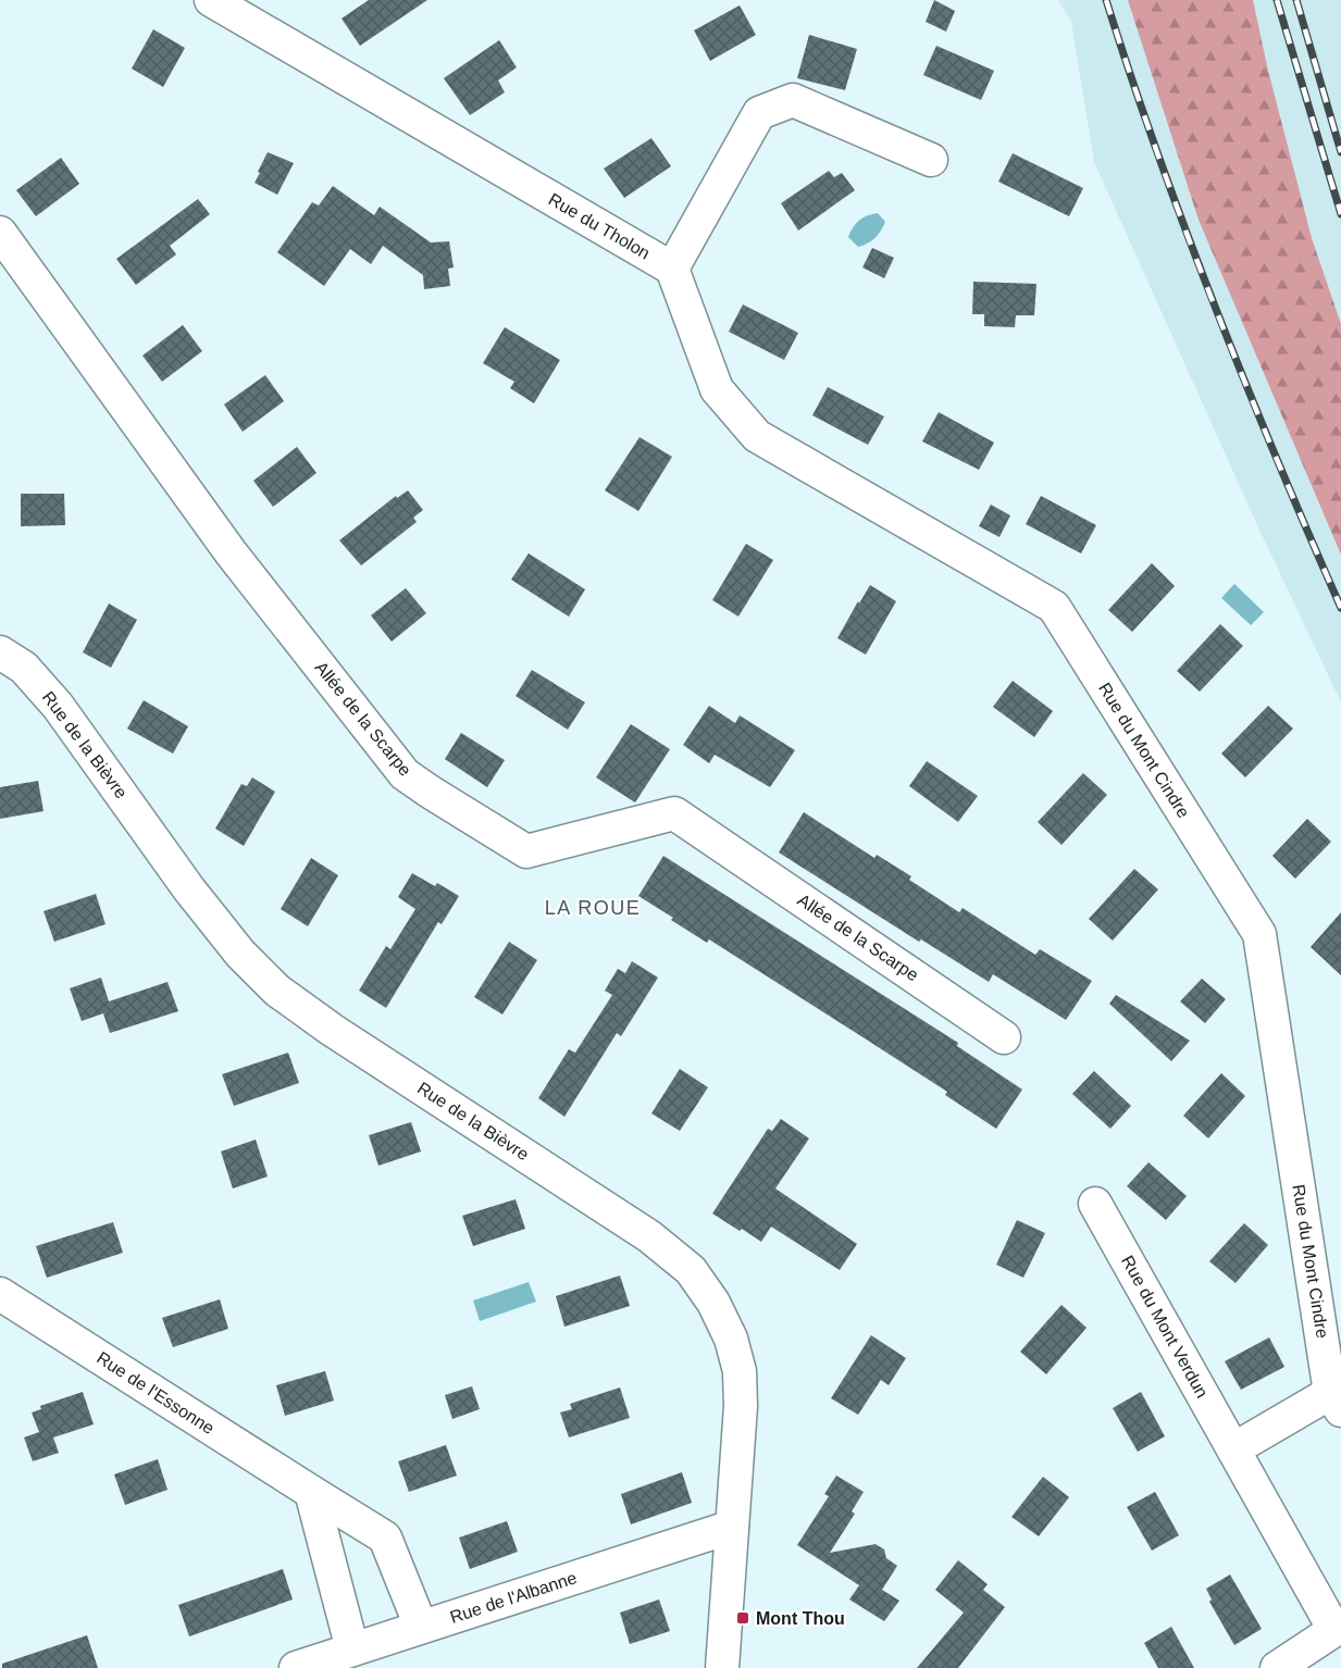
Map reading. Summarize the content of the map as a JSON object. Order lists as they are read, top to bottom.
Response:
{
  "streets": {
    "street": [
      "Rue du Tholon",
      "Allée de la Scarpe",
      "Rue de la Bièvre",
      "Rue du Mont Cindre",
      "Rue du Mont Verdun",
      "Rue de l'Essonne",
      "Rue de l'Albanne"
    ]
  },
  "crossings": [
    ["Rue du Tholon", "Rue du Mont Cindre"],
    ["Rue de la Bièvre", "Rue de l'Albanne"],
    ["Rue de l'Essonne", "Rue de l'Albanne"]
  ],
  "districts": ["LA ROUE"],
  "places": {
    "transit": ["Mont Thou"]
  }
}
